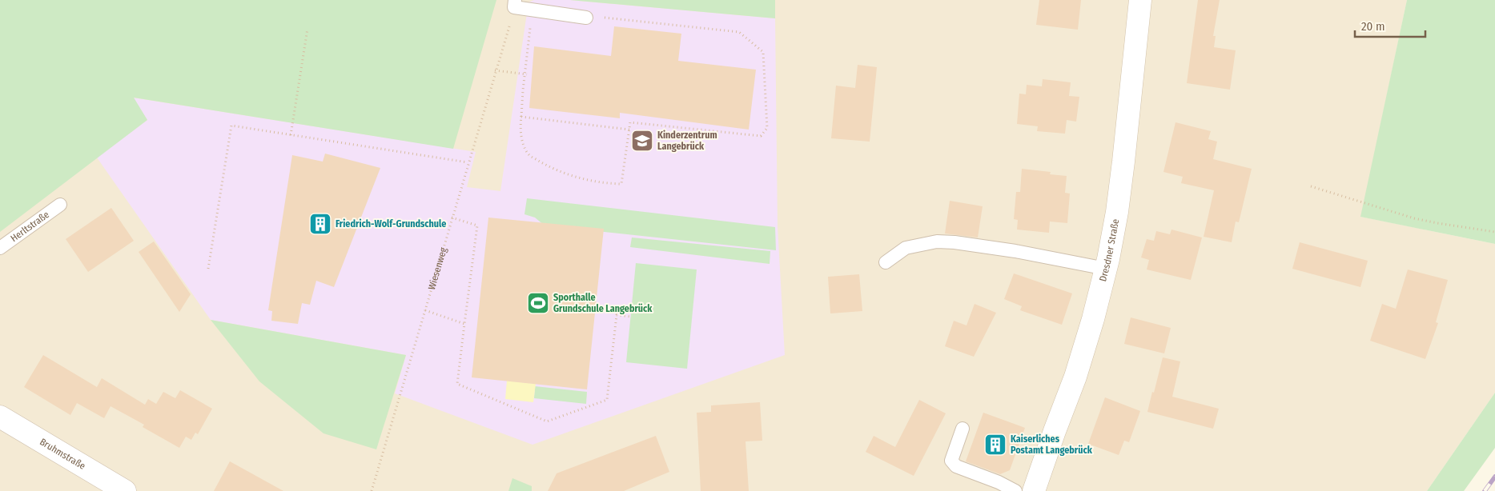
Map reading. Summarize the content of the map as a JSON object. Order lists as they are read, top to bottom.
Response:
{
  "streets": {
    "main road": ["Dresdner Straße", "Bruhmstraße"],
    "lane": ["Herltstraße"],
    "path": ["Wiesenweg"]
  },
  "places": {
    "school or university": ["Kinderzentrum Langebrück"],
    "building": ["Friedrich-Wolf-Grundschule", "Kaiserliches Postamt Langebrück"],
    "sports": ["Sporthalle Grundschule Langebrück"]
  },
  "scale_bar": "20 m"
}
